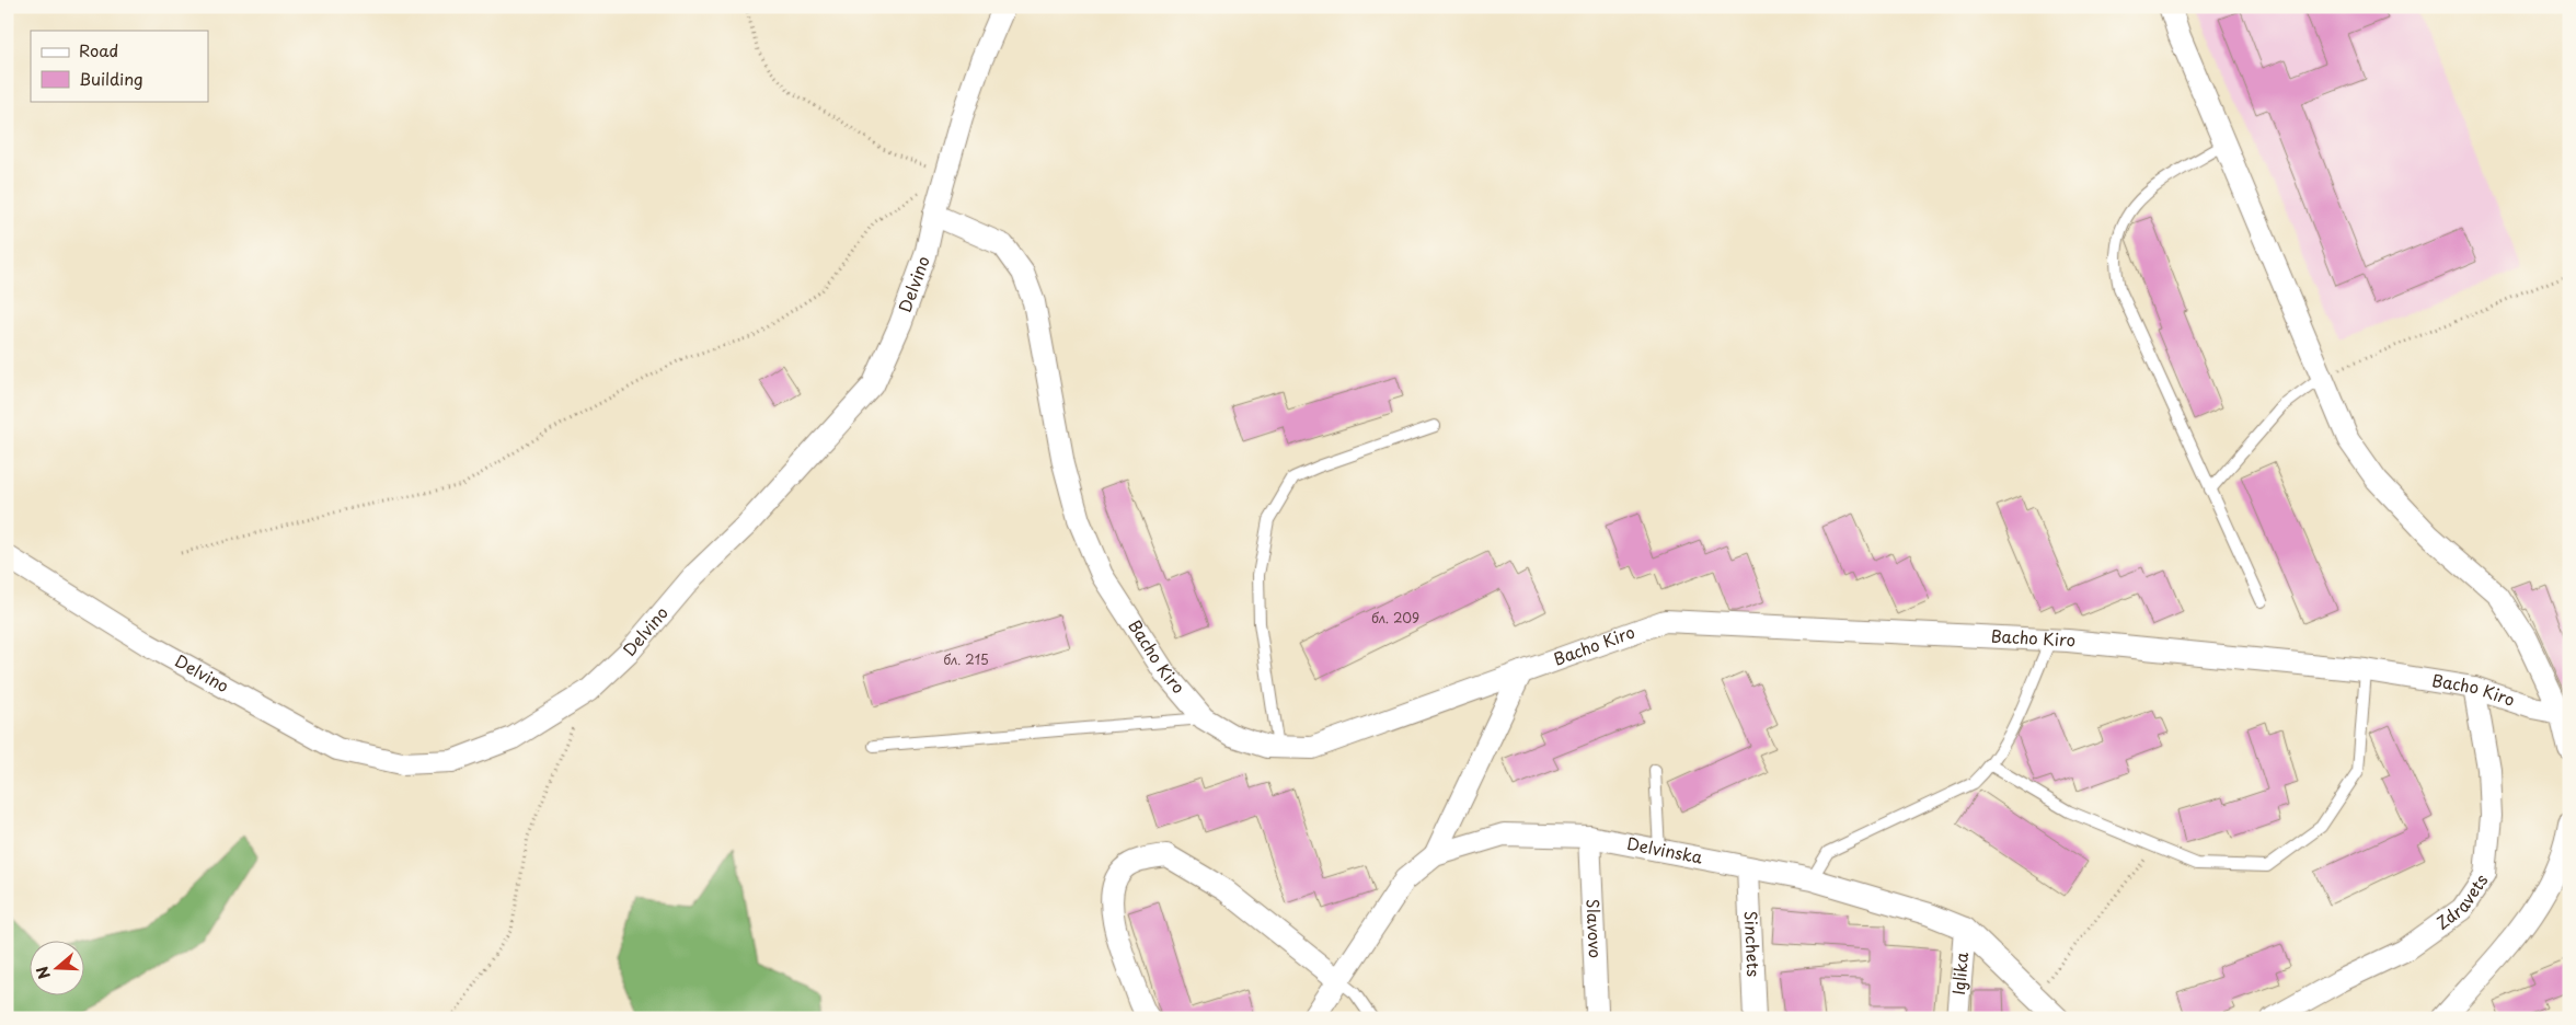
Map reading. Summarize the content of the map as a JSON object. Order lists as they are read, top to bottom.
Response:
{
  "streets": {
    "street": [
      "Delvino",
      "Bacho Kiro",
      "Delvinska",
      "Zdravets",
      "Slavovo",
      "Sinchets",
      "Iglika"
    ]
  },
  "crossings": [
    ["Delvino", "Bacho Kiro"],
    ["Bacho Kiro", "Zdravets"],
    ["Delvinska", "Slavovo"],
    ["Delvinska", "Sinchets"],
    ["Delvinska", "Iglika"]
  ],
  "house_numbers": ["бл. 209", "бл. 215"],
  "legend": ["Road", "Building"],
  "north": "left"
}
